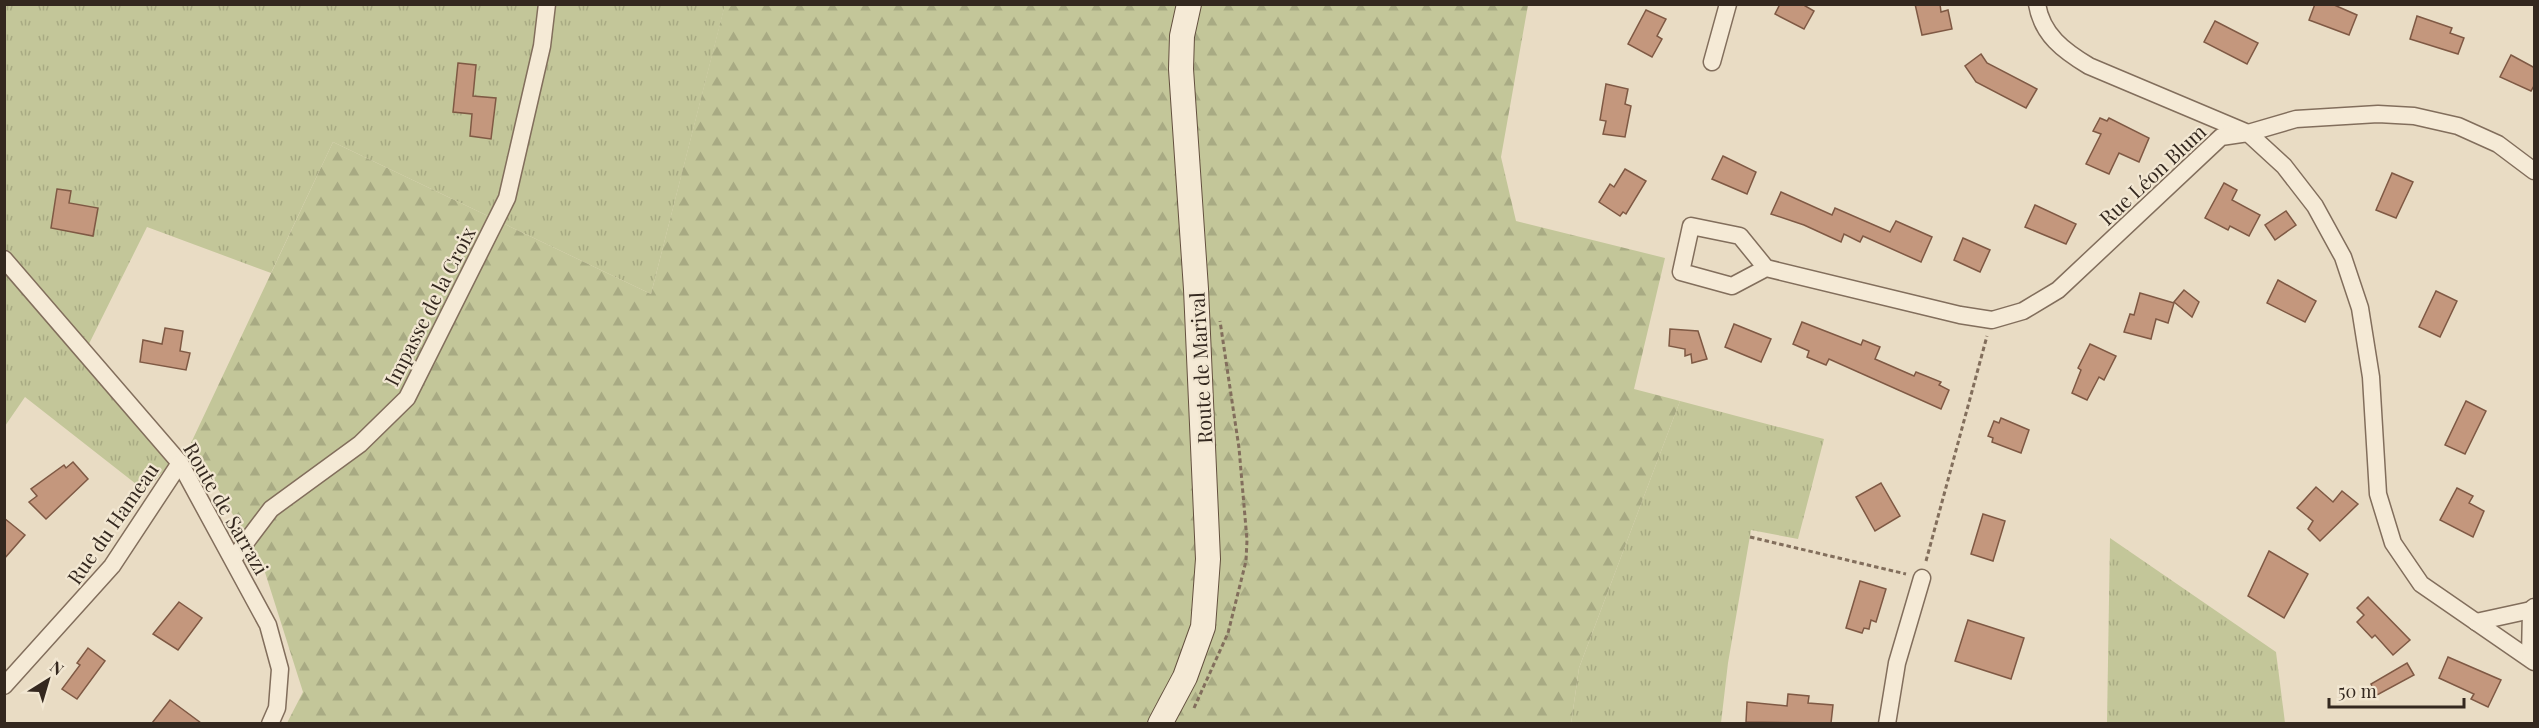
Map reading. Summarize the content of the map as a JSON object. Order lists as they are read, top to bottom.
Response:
{
  "streets": {
    "main road": ["Route de Marival"],
    "street": [
      "Rue Léon Blum",
      "Impasse de la Croix",
      "Route de Sarrazi",
      "Rue du Hameau"
    ]
  },
  "crossings": [
    ["Impasse de la Croix", "Route de Sarrazi"],
    ["Route de Sarrazi", "Rue du Hameau"]
  ],
  "scale_bar": "50 m",
  "north": "top right"
}
